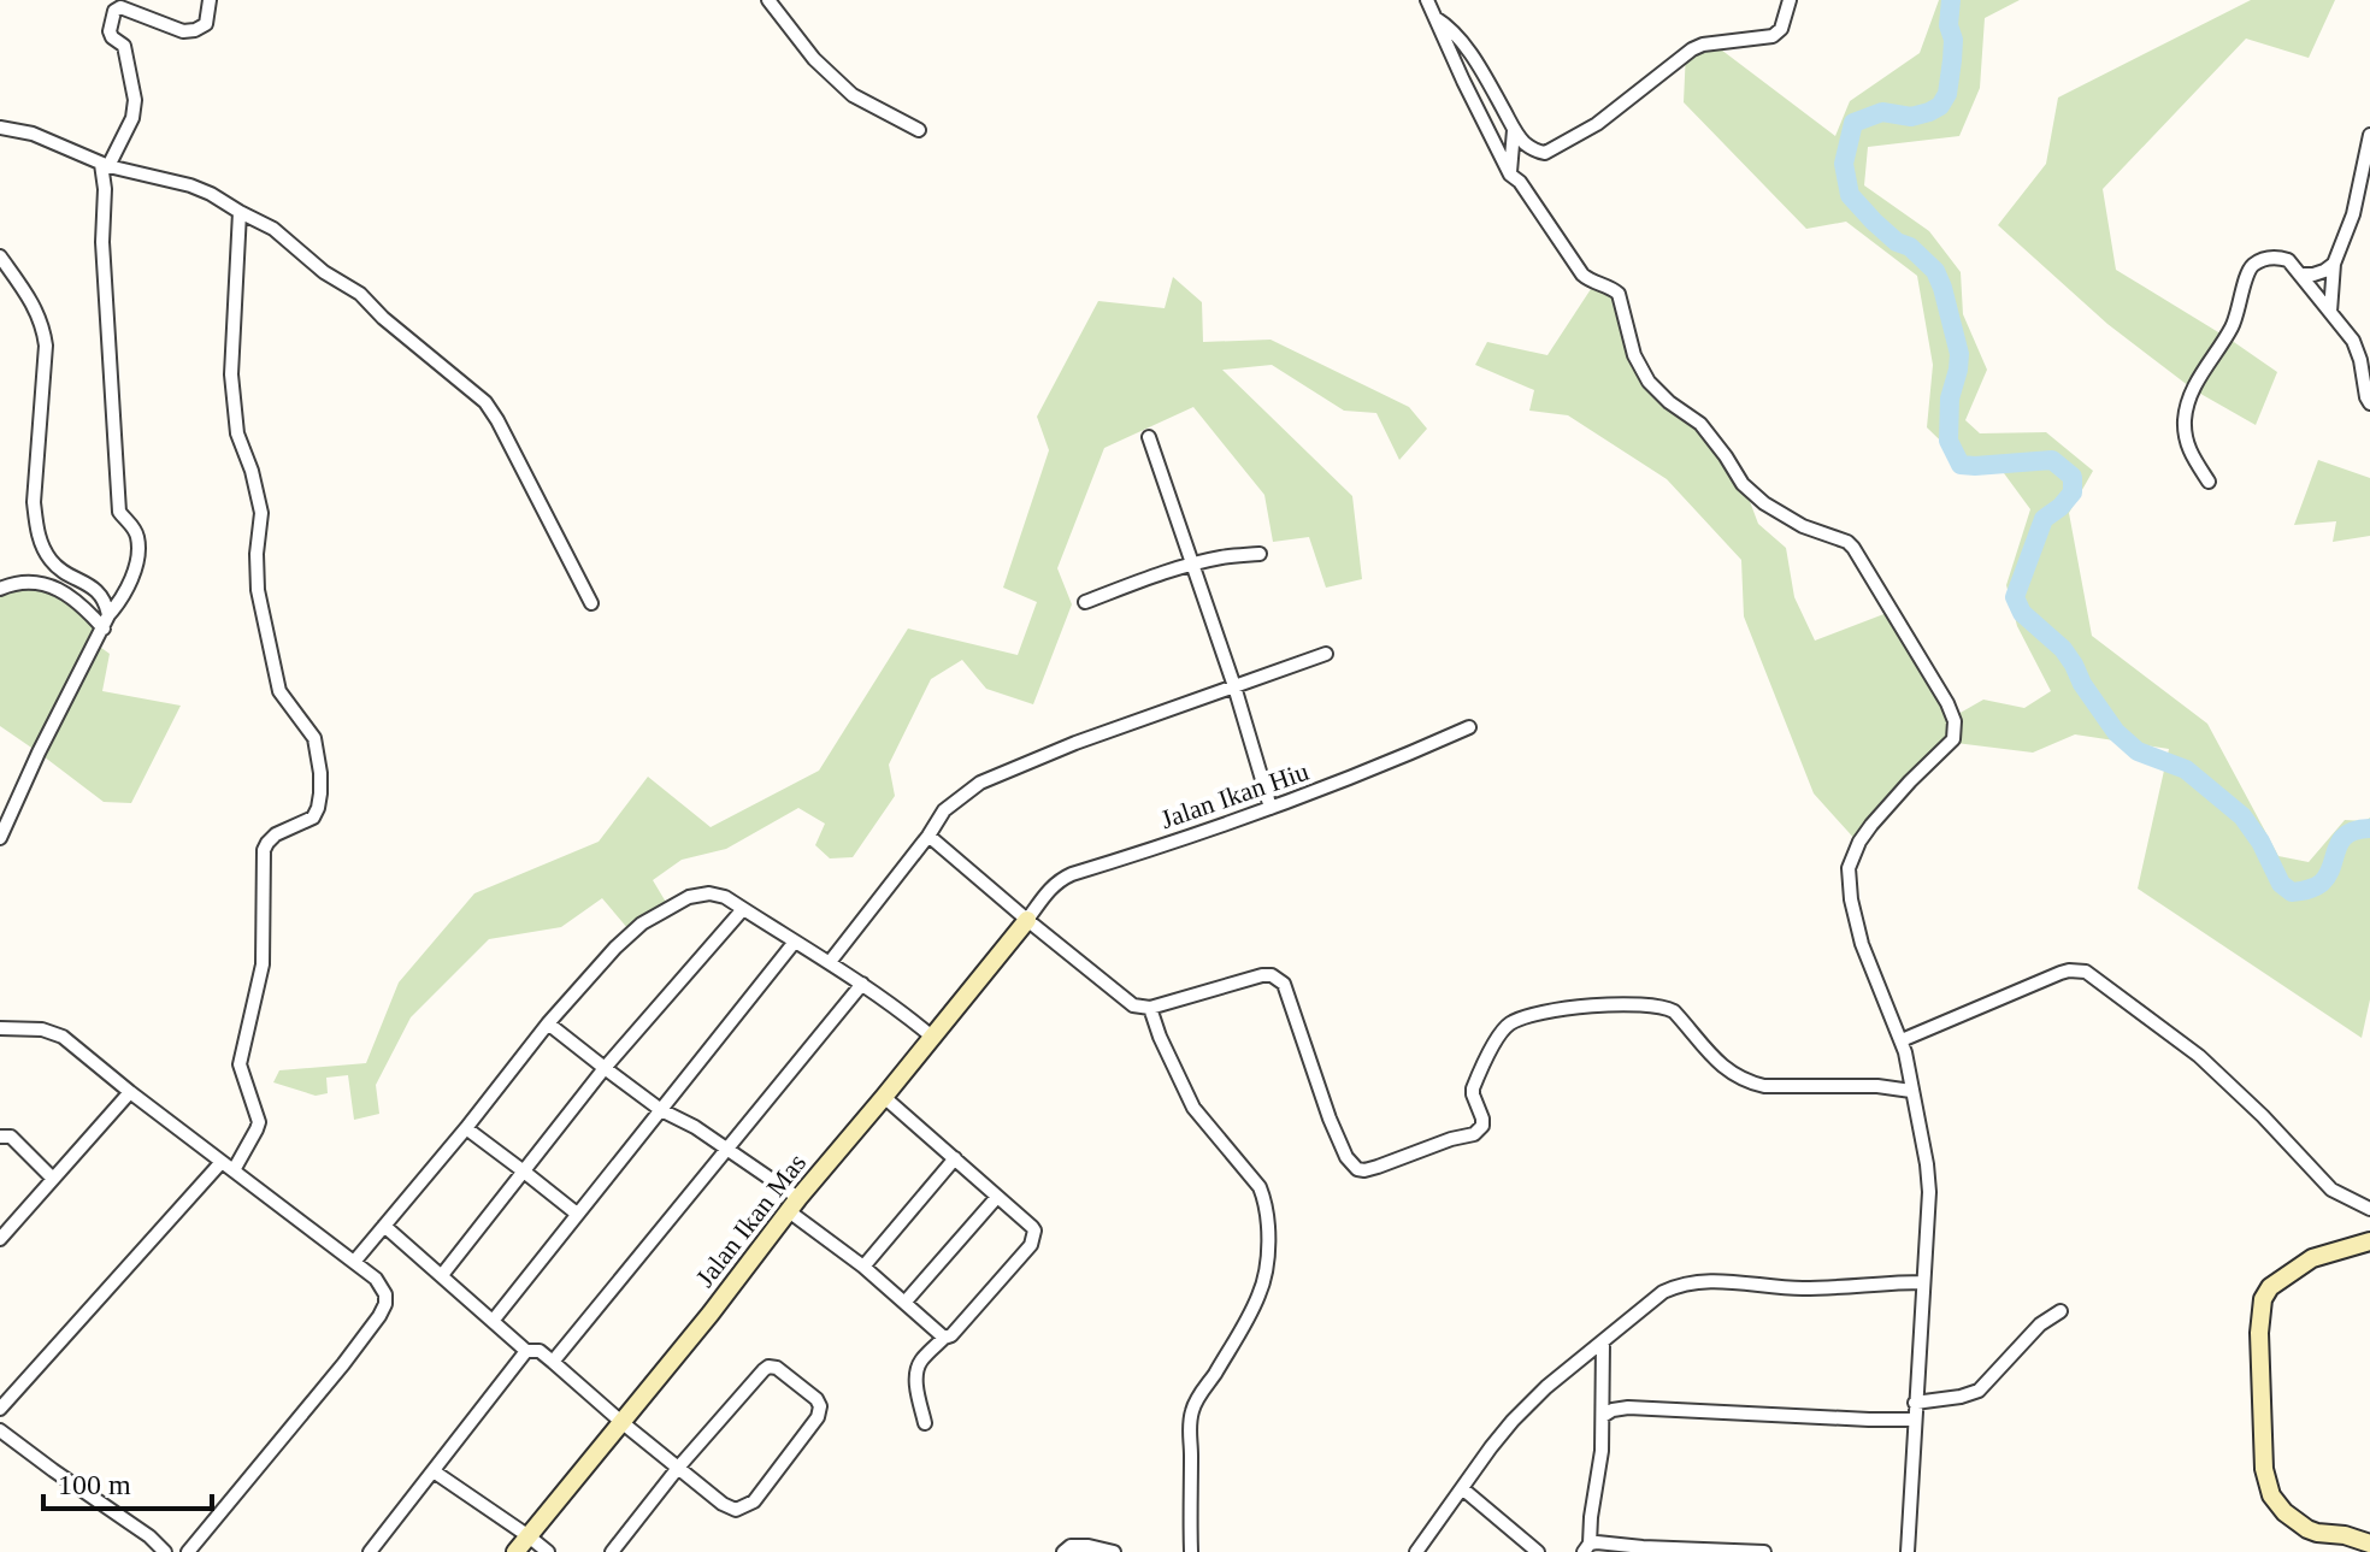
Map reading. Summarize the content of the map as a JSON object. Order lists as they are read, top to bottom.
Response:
{
  "streets": {
    "street": ["Jalan Ikan Hiu", "Jalan Ikan Mas"]
  },
  "crossings": [
    ["Jalan Ikan Hiu", "Jalan Ikan Mas"]
  ],
  "scale_bar": "100 m"
}
